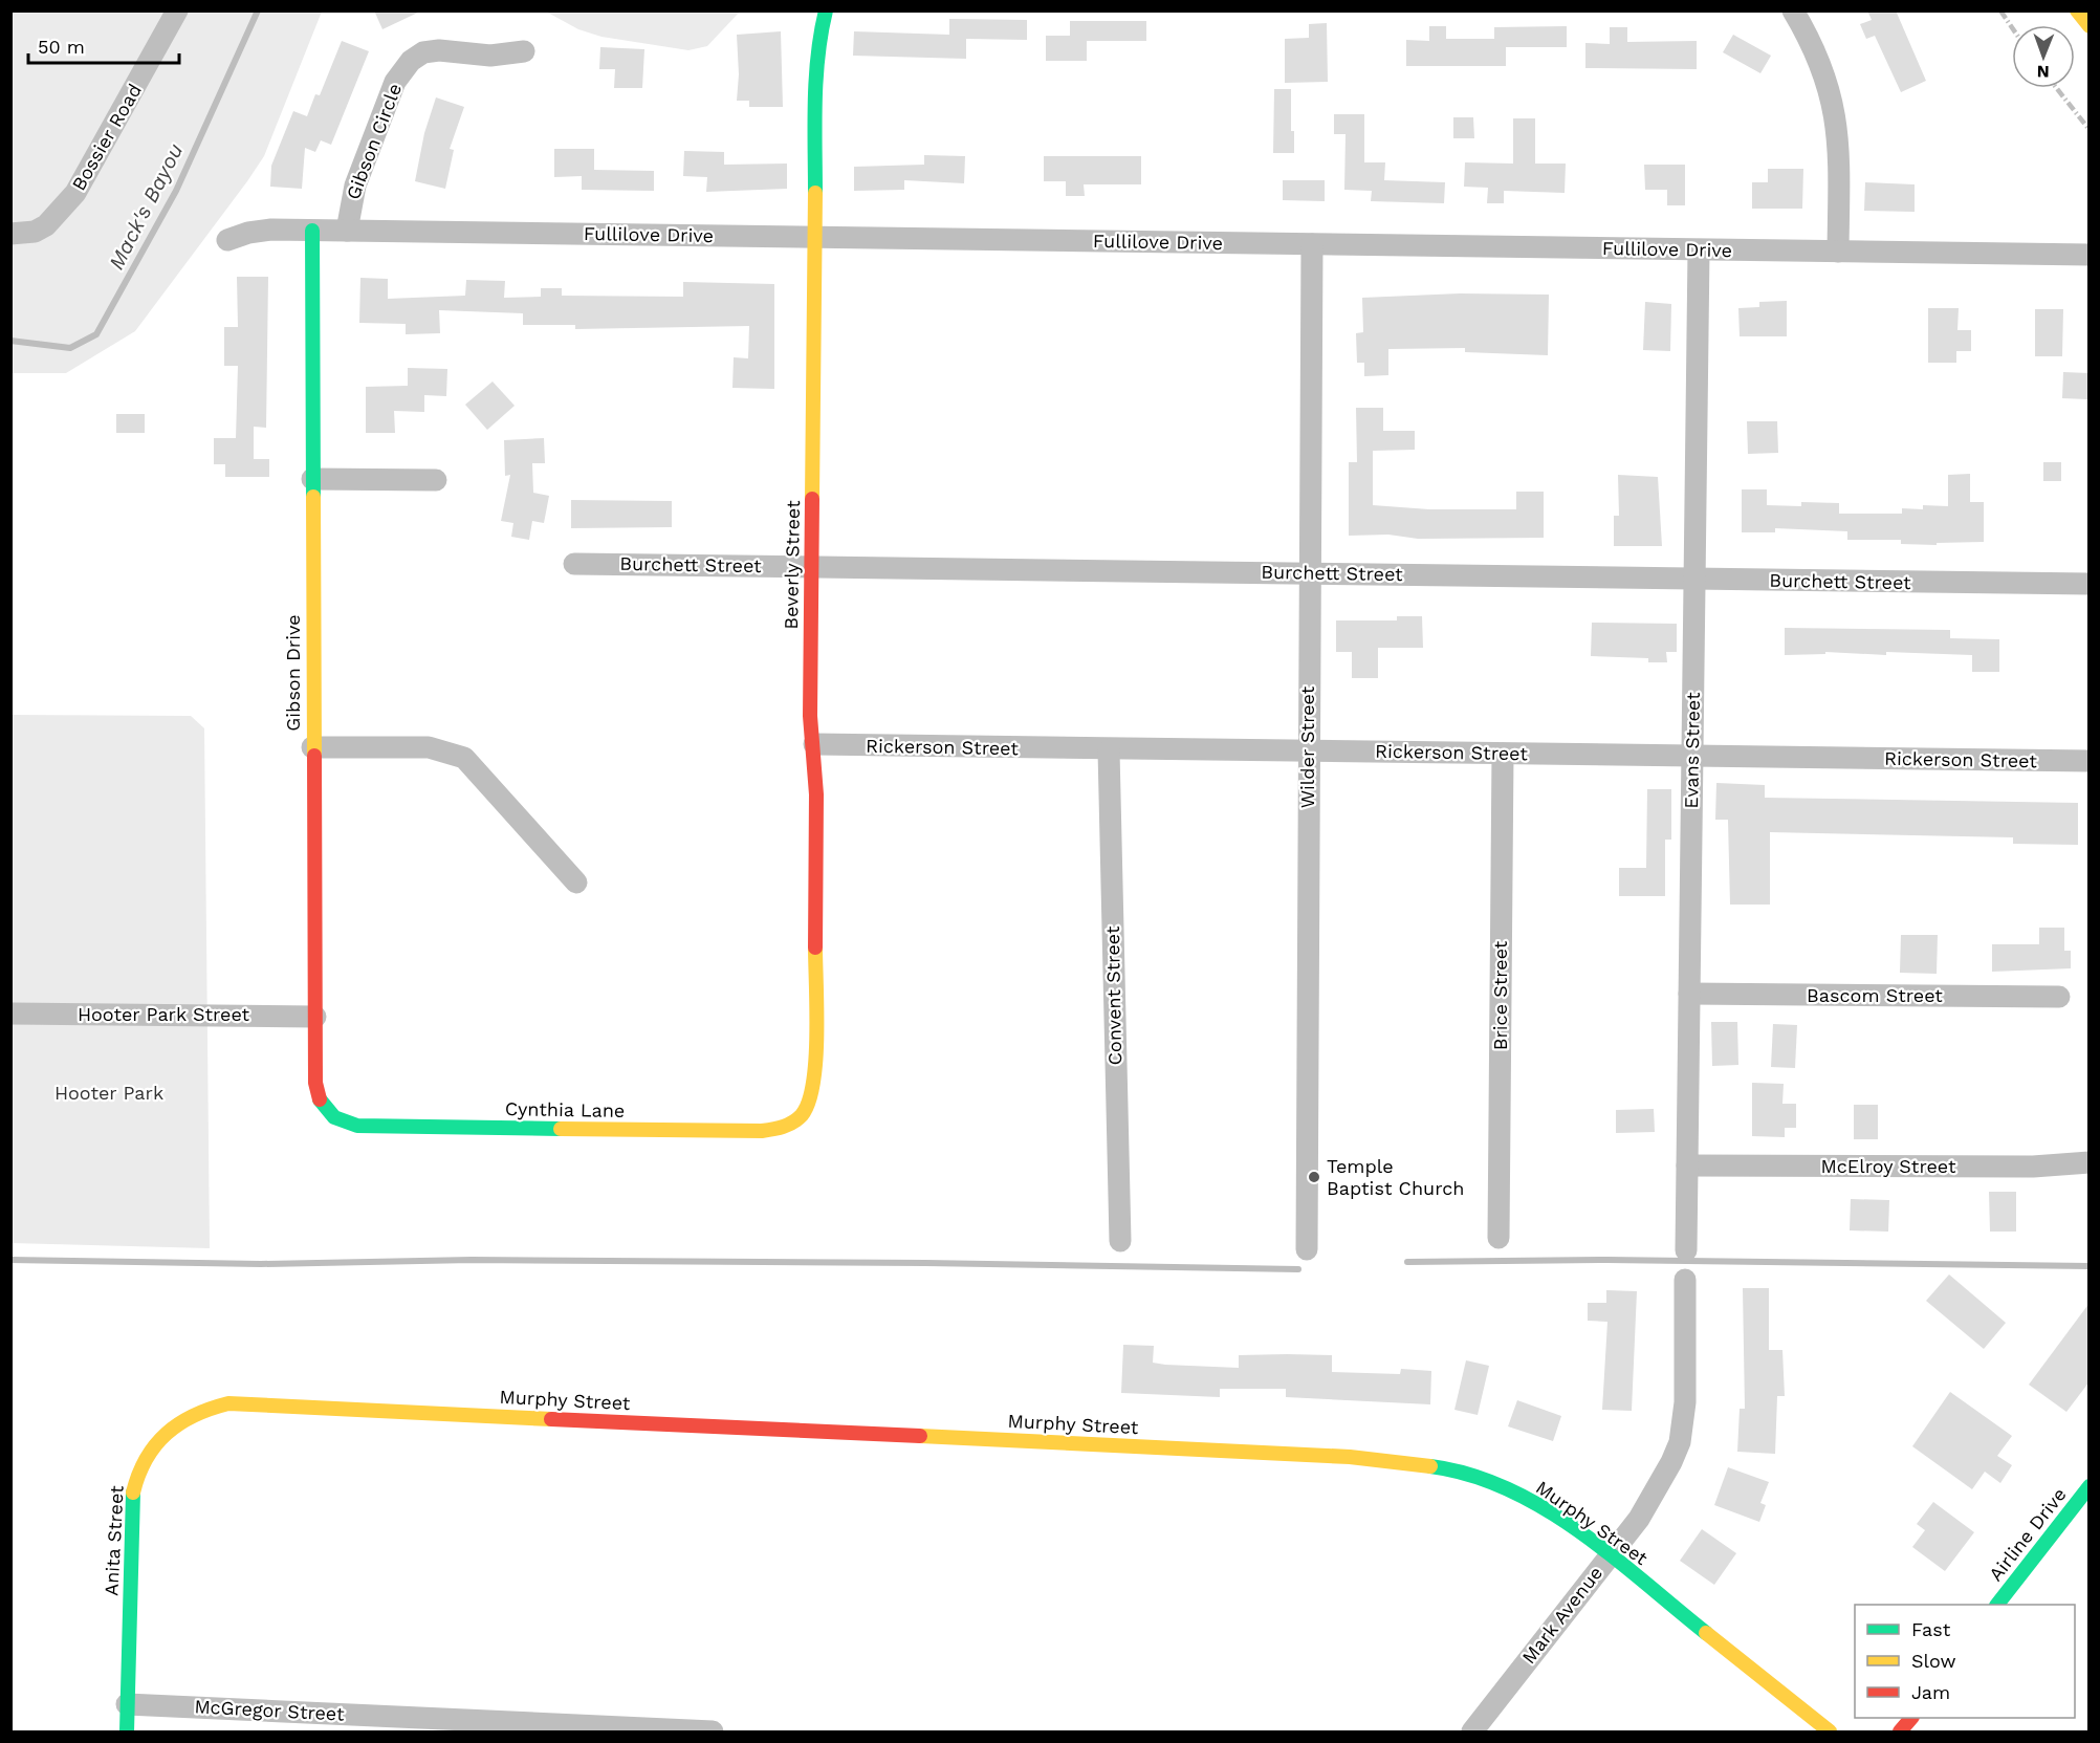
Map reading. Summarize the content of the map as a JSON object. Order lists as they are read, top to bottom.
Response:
{
  "streets": {
    "street": [
      "Bossier Road",
      "Gibson Circle",
      "Fullilove Drive",
      "Burchett Street",
      "Beverly Street",
      "Gibson Drive",
      "Rickerson Street",
      "Wilder Street",
      "Evans Street",
      "Convent Street",
      "Brice Street",
      "Bascom Street",
      "Hooter Park Street",
      "Cynthia Lane",
      "McElroy Street",
      "Murphy Street",
      "Airline Drive",
      "Anita Street",
      "Mark Avenue",
      "McGregor Street"
    ]
  },
  "crossings": [
    ["Gibson Circle", "Fullilove Drive"],
    ["Fullilove Drive", "Beverly Street"],
    ["Fullilove Drive", "Gibson Drive"],
    ["Fullilove Drive", "Wilder Street"],
    ["Fullilove Drive", "Evans Street"],
    ["Burchett Street", "Beverly Street"],
    ["Burchett Street", "Wilder Street"],
    ["Burchett Street", "Evans Street"],
    ["Beverly Street", "Rickerson Street"],
    ["Beverly Street", "Cynthia Lane"],
    ["Gibson Drive", "Hooter Park Street"],
    ["Gibson Drive", "Cynthia Lane"],
    ["Rickerson Street", "Wilder Street"],
    ["Rickerson Street", "Evans Street"],
    ["Rickerson Street", "Convent Street"],
    ["Rickerson Street", "Brice Street"],
    ["Evans Street", "Bascom Street"],
    ["Evans Street", "McElroy Street"],
    ["Murphy Street", "Anita Street"],
    ["Murphy Street", "Mark Avenue"],
    ["Anita Street", "McGregor Street"]
  ],
  "water": ["Mack's Bayou"],
  "parks": ["Hooter Park"],
  "places": ["Temple Baptist Church"],
  "legend": ["Fast", "Slow", "Jam"],
  "scale_bar": "50 m",
  "north": "bottom"
}
